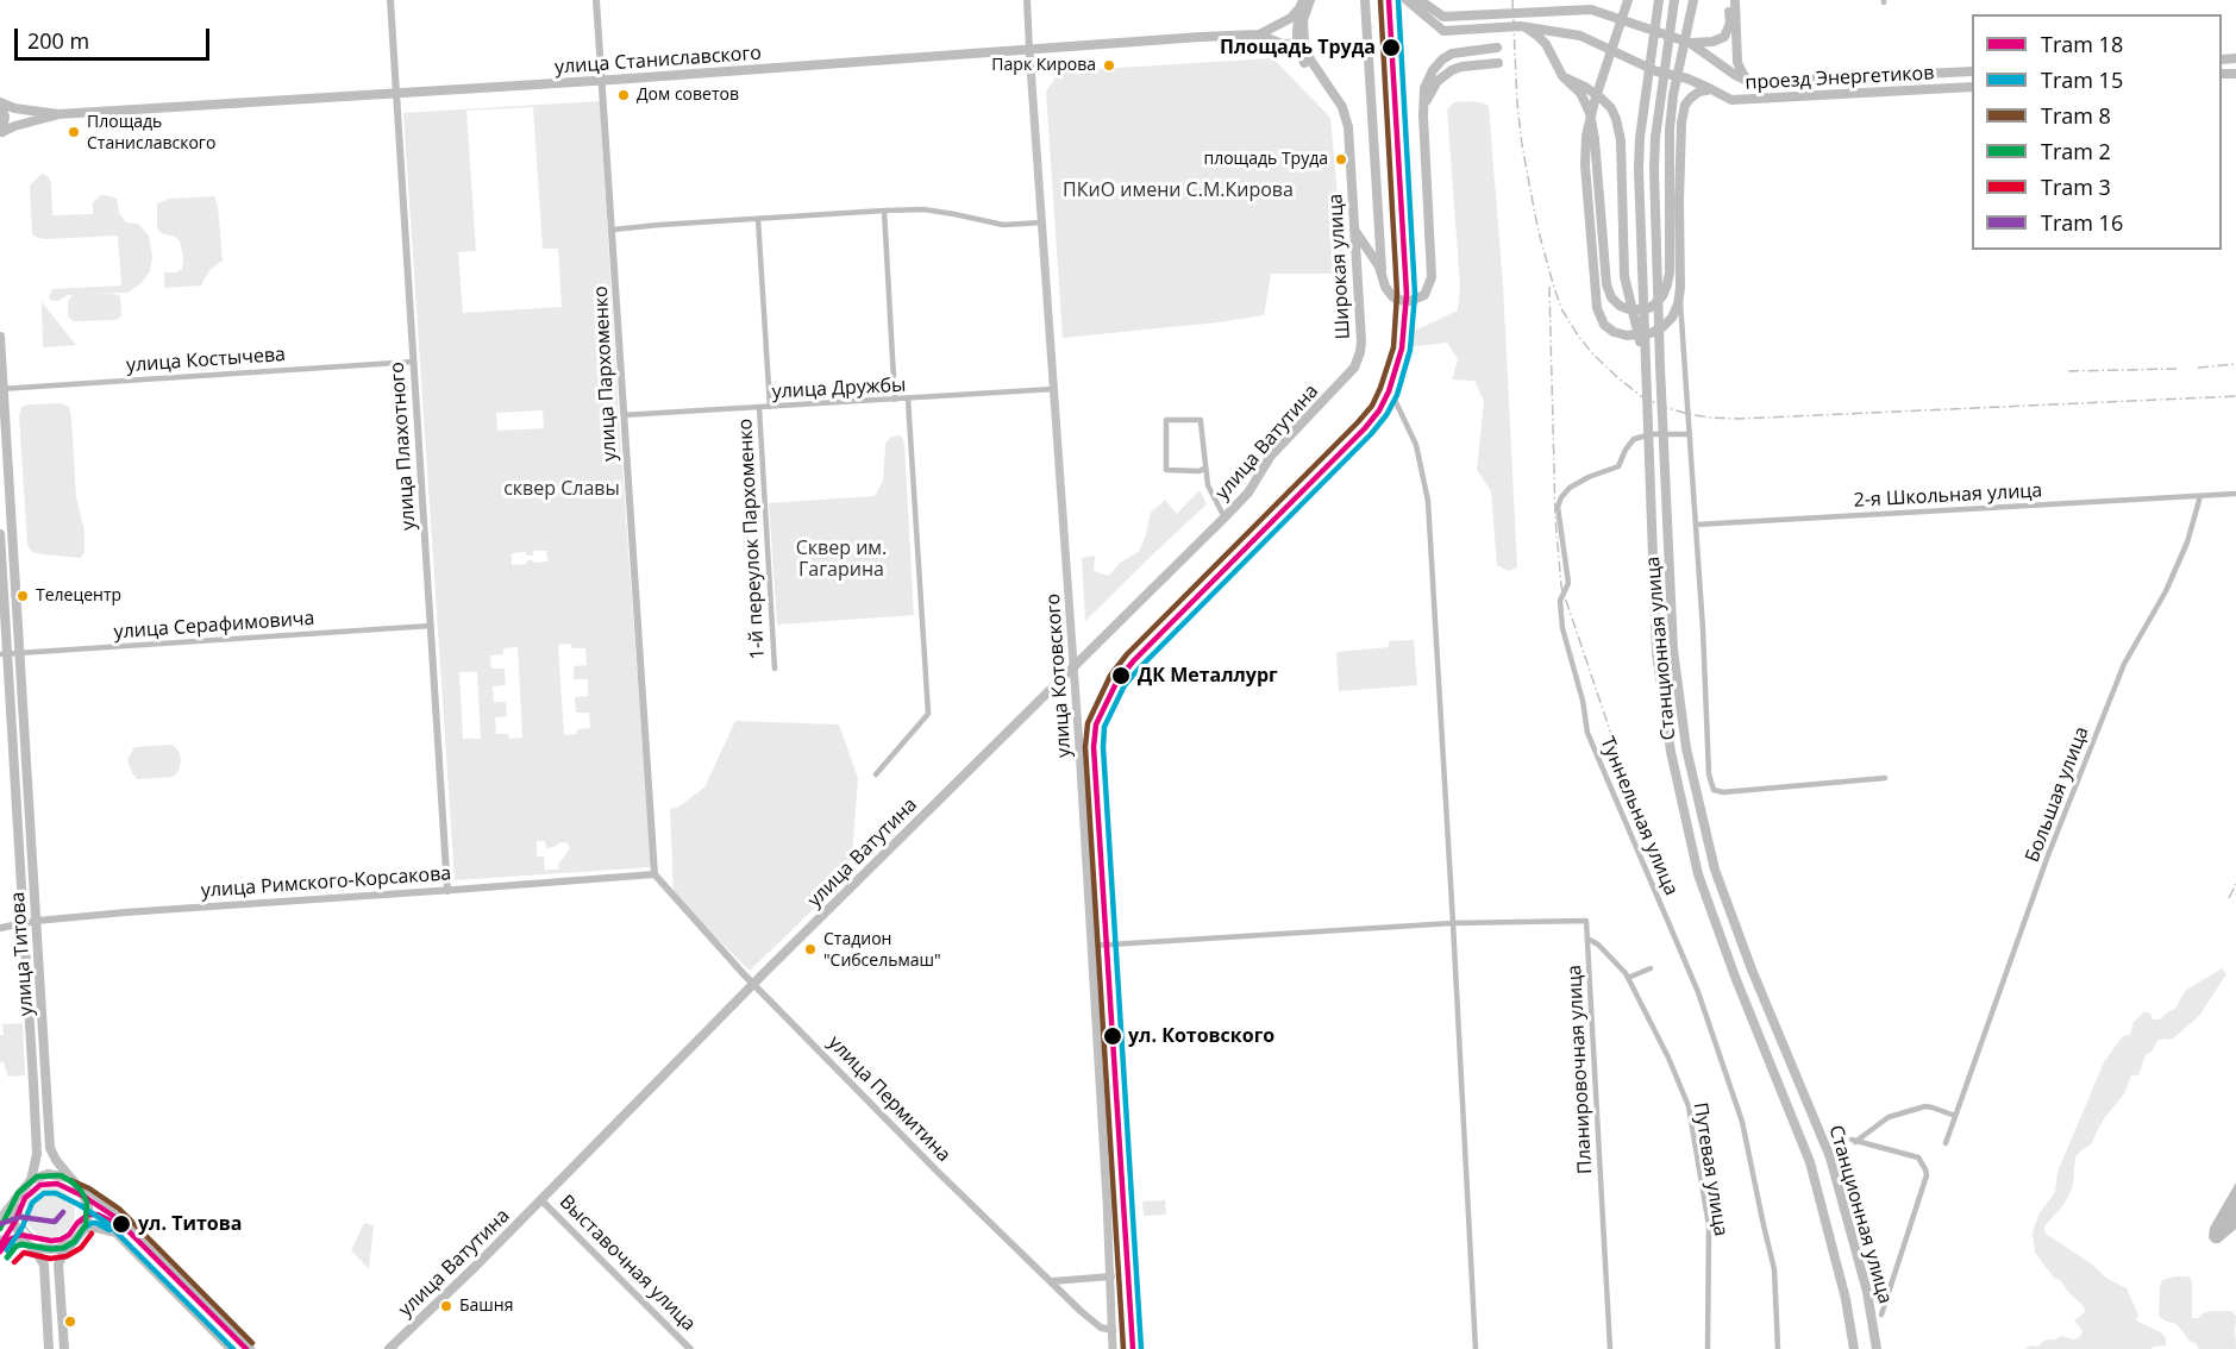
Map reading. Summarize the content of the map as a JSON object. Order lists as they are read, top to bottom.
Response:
{
  "streets": {
    "main road": [
      "улица Станиславского",
      "проезд Энергетиков",
      "Широкая улица",
      "улица Ватутина",
      "Станционная улица",
      "улица Котовского",
      "улица Титова"
    ],
    "street": [
      "улица Костычева",
      "улица Пархоменко",
      "улица Дружбы",
      "улица Плахотного",
      "2-я Школьная улица",
      "1-й переулок Пархоменко",
      "улица Серафимовича",
      "Большая улица",
      "Туннельная улица",
      "улица Римского-Корсакова",
      "Планировочная улица",
      "улица Пермитина",
      "Путевая улица",
      "Выставочная улица"
    ]
  },
  "crossings": [
    ["улица Станиславского", "улица Пархоменко"],
    ["улица Станиславского", "улица Плахотного"],
    ["улица Станиславского", "улица Котовского"],
    ["Широкая улица", "улица Ватутина"],
    ["улица Костычева", "улица Плахотного"],
    ["улица Костычева", "улица Титова"],
    ["улица Пархоменко", "улица Дружбы"],
    ["улица Пархоменко", "улица Римского-Корсакова"],
    ["улица Пархоменко", "улица Пермитина"],
    ["улица Дружбы", "1-й переулок Пархоменко"],
    ["улица Дружбы", "улица Котовского"],
    ["улица Ватутина", "улица Котовского"],
    ["улица Ватутина", "улица Пермитина"],
    ["улица Ватутина", "Выставочная улица"],
    ["улица Плахотного", "улица Серафимовича"],
    ["улица Плахотного", "улица Римского-Корсакова"],
    ["2-я Школьная улица", "Станционная улица"],
    ["2-я Школьная улица", "Большая улица"],
    ["улица Серафимовича", "улица Титова"],
    ["Станционная улица", "Туннельная улица"],
    ["улица Котовского", "Планировочная улица"],
    ["улица Котовского", "улица Пермитина"],
    ["улица Римского-Корсакова", "улица Титова"],
    ["улица Римского-Корсакова", "улица Пермитина"],
    ["Планировочная улица", "Путевая улица"]
  ],
  "parks": ["ПКиО имени С.М.Кирова", "сквер Славы", "Сквер им. Гагарина"],
  "places": [
    "Площадь Труда",
    "Парк Кирова",
    "Дом советов",
    "Площадь Станиславского",
    "площадь Труда",
    "Телецентр",
    "ДК Металлург",
    "Стадион \"Сибсельмаш\"",
    "ул. Котовского",
    "ул. Титова",
    "Башня"
  ],
  "lines": [
    "tram line 18",
    "tram line 15",
    "tram line 8",
    "tram line 2",
    "tram line 16",
    "tram line 3"
  ],
  "legend": [
    "Tram 18",
    "Tram 15",
    "Tram 8",
    "Tram 2",
    "Tram 3",
    "Tram 16"
  ],
  "scale_bar": "200 m"
}
